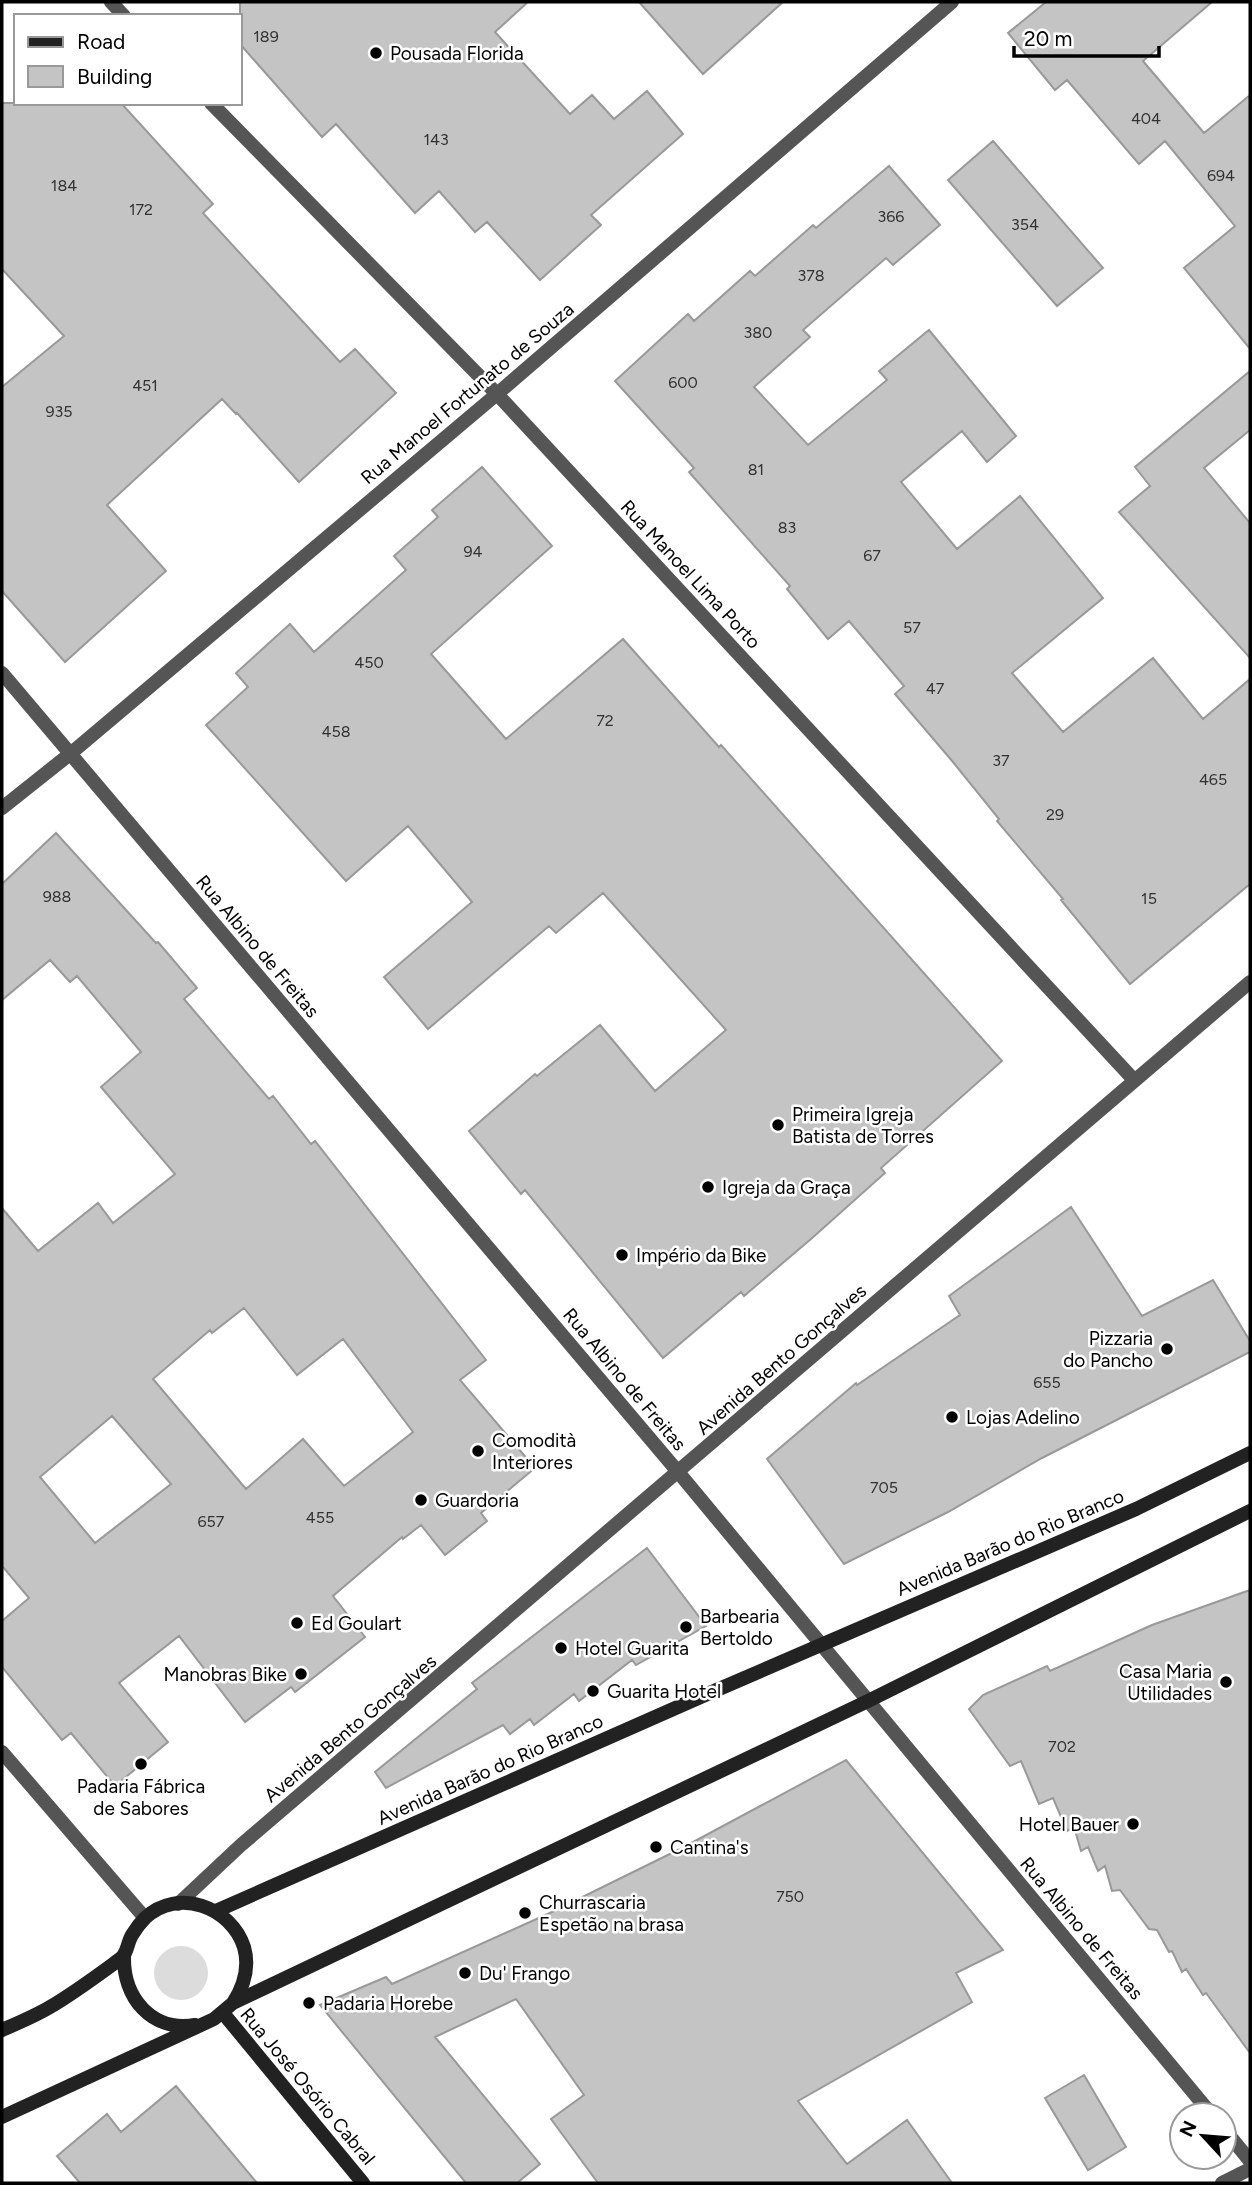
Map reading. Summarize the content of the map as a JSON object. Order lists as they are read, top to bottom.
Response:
{
  "streets": {
    "main road": ["Avenida Barão do Rio Branco", "Rua José Osório Cabral"],
    "street": [
      "Rua Manoel Fortunato de Souza",
      "Rua Manoel Lima Porto",
      "Rua Albino de Freitas",
      "Avenida Bento Gonçalves"
    ]
  },
  "crossings": [
    ["Rua Manoel Fortunato de Souza", "Rua Manoel Lima Porto"],
    ["Rua Manoel Fortunato de Souza", "Rua Albino de Freitas"],
    ["Rua Manoel Lima Porto", "Avenida Bento Gonçalves"],
    ["Rua Albino de Freitas", "Avenida Bento Gonçalves"],
    ["Rua Albino de Freitas", "Avenida Barão do Rio Branco"],
    ["Avenida Bento Gonçalves", "Avenida Barão do Rio Branco"],
    ["Avenida Bento Gonçalves", "Rua José Osório Cabral"],
    ["Avenida Barão do Rio Branco", "Rua José Osório Cabral"]
  ],
  "places": [
    "Pousada Florida",
    "Primeira Igreja Batista de Torres",
    "Igreja da Graça",
    "Império da Bike",
    "Pizzaria do Pancho",
    "Lojas Adelino",
    "Comodità Interiores",
    "Guardoria",
    "Ed Goulart",
    "Barbearia Bertoldo",
    "Hotel Guarita",
    "Manobras Bike",
    "Casa Maria Utilidades",
    "Guarita Hotel",
    "Padaria Fábrica de Sabores",
    "Hotel Bauer",
    "Cantina's",
    "Churrascaria Espetão na brasa",
    "Du' Frango",
    "Padaria Horebe"
  ],
  "house_numbers": [
    "189",
    "404",
    "143",
    "694",
    "184",
    "172",
    "366",
    "354",
    "378",
    "380",
    "600",
    "451",
    "935",
    "81",
    "83",
    "94",
    "67",
    "57",
    "450",
    "47",
    "72",
    "458",
    "37",
    "465",
    "29",
    "988",
    "15",
    "655",
    "705",
    "455",
    "657",
    "702",
    "750"
  ],
  "legend": ["Road", "Building"],
  "scale_bar": "20 m",
  "north": "top left"
}
